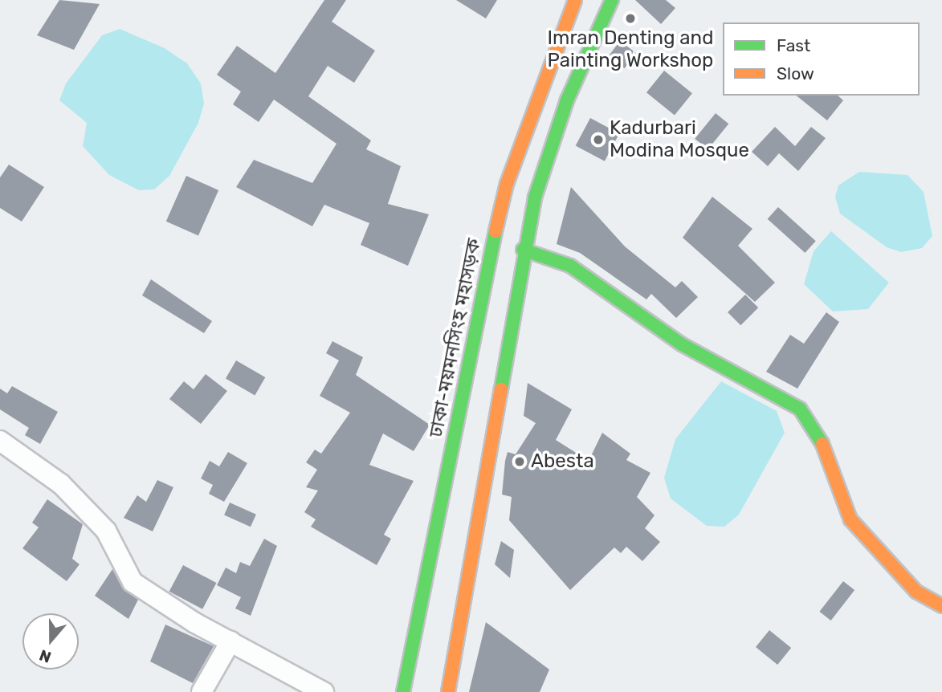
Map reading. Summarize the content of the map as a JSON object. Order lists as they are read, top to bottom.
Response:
{
  "streets": {
    "main road": ["ঢাকা-ময়মনসিংহ মহাসড়ক"]
  },
  "places": ["Imran Denting and Painting Workshop", "Kadurbari Modina Mosque", "Abesta"],
  "legend": ["Fast", "Slow"],
  "north": "bottom"
}
